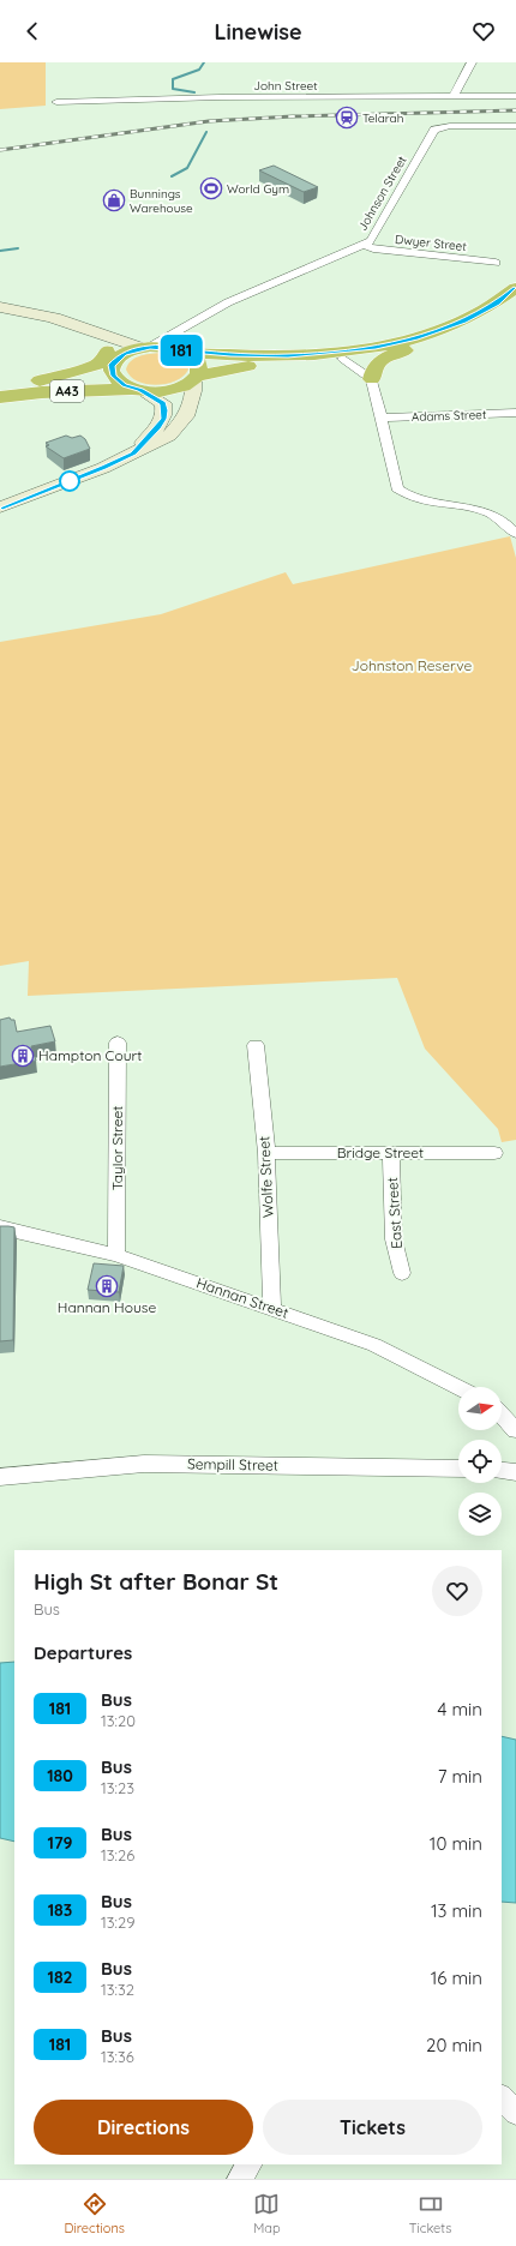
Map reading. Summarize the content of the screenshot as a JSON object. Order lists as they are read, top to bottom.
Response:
{
  "streets": {
    "highway": ["A43"],
    "street": [
      "John Street",
      "Johnson Street",
      "Dwyer Street",
      "Adams Street",
      "Taylor Street",
      "Bridge Street",
      "Wolfe Street",
      "East Street",
      "Hannan Street",
      "Sempill Street"
    ]
  },
  "crossings": [
    ["Johnson Street", "Dwyer Street"],
    ["Johnson Street", "A43"],
    ["Taylor Street", "Hannan Street"],
    ["Bridge Street", "Wolfe Street"],
    ["Bridge Street", "East Street"],
    ["Wolfe Street", "Hannan Street"]
  ],
  "parks": ["Johnston Reserve"],
  "places": {
    "station": ["Telarah"],
    "sports": ["World Gym"],
    "shop": ["Bunnings Warehouse"],
    "building": ["Hampton Court", "Hannan House"]
  },
  "lines": ["bus line 181"],
  "north": "right",
  "page": {
    "header": "Linewise",
    "on_map": "181",
    "heading": [
      ["High St after Bonar St", "Bus"],
      "Departures"
    ],
    "list": [
      {
        "mark": "181",
        "name": "Bus",
        "note": "13:20",
        "value": "4 min"
      },
      {
        "mark": "180",
        "name": "Bus",
        "note": "13:23",
        "value": "7 min"
      },
      {
        "mark": "179",
        "name": "Bus",
        "note": "13:26",
        "value": "10 min"
      },
      {
        "mark": "183",
        "name": "Bus",
        "note": "13:29",
        "value": "13 min"
      },
      {
        "mark": "182",
        "name": "Bus",
        "note": "13:32",
        "value": "16 min"
      },
      {
        "mark": "181",
        "name": "Bus",
        "note": "13:36",
        "value": "20 min"
      }
    ],
    "buttons": ["Directions", "Tickets"],
    "tabs": ["Directions", "Map", "Tickets"]
  }
}
